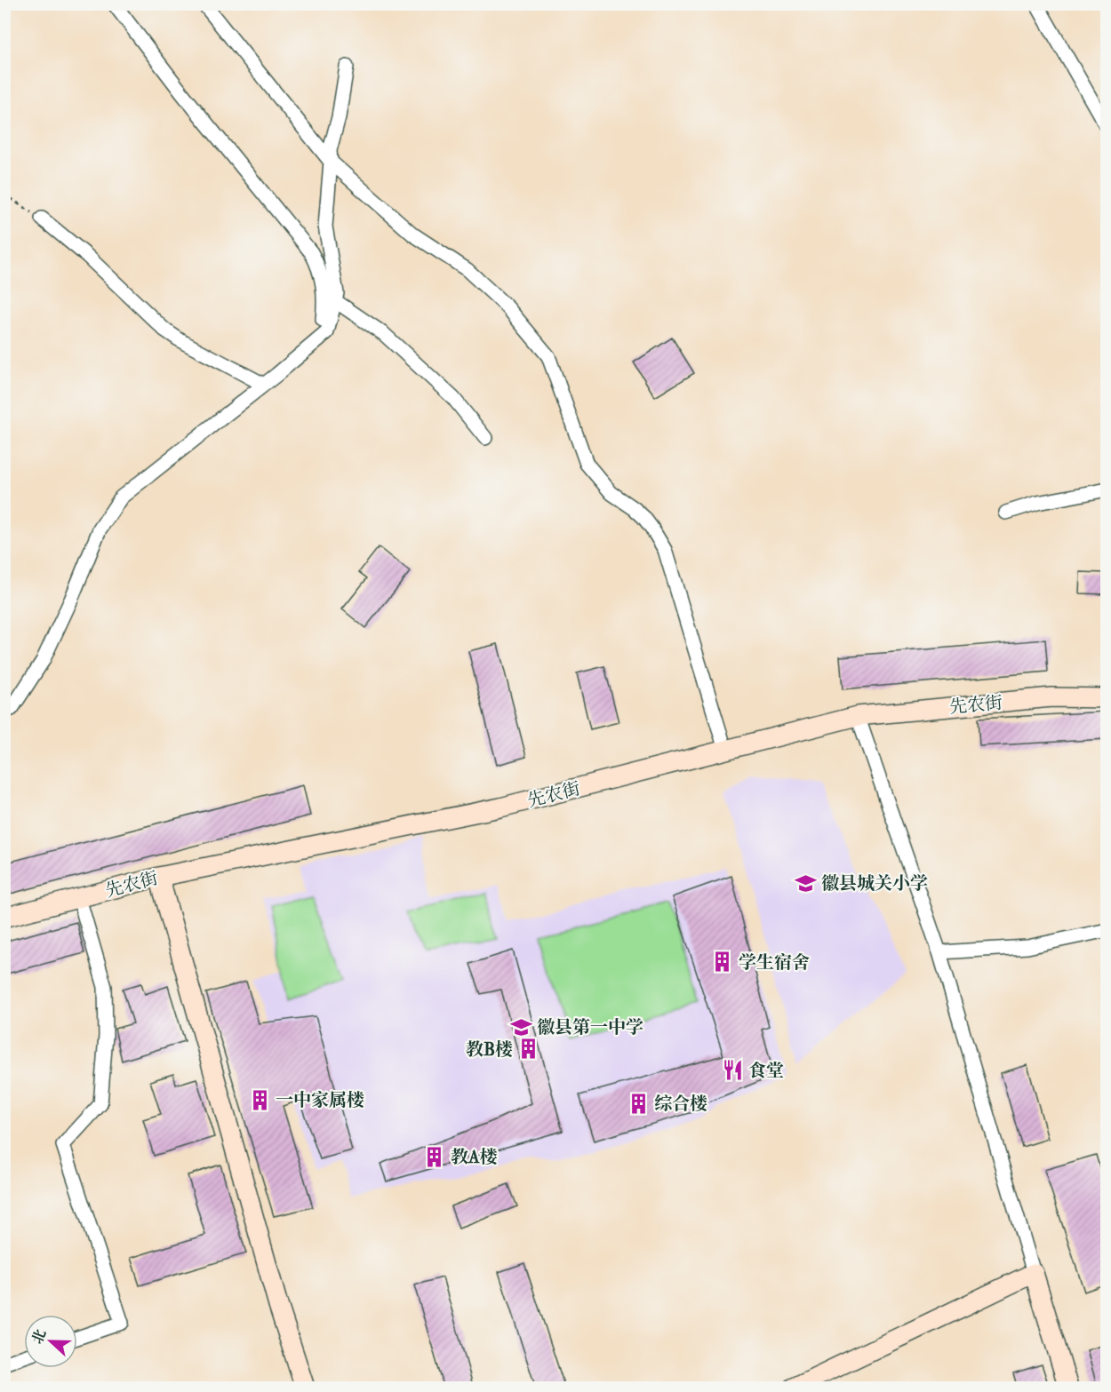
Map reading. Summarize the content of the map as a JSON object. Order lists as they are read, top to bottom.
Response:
{
  "streets": {
    "main road": ["先农街"]
  },
  "places": {
    "school or university": ["徽县城关小学", "徽县第一中学"],
    "building": [
      "学生宿舍",
      "教B楼",
      "一中家属楼",
      "综合楼",
      "教A楼"
    ],
    "restaurant": ["食堂"]
  },
  "north": "left"
}
